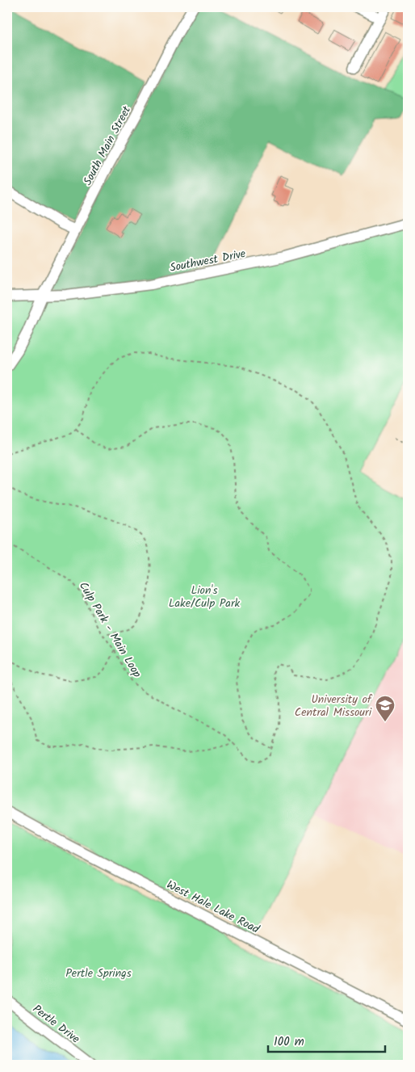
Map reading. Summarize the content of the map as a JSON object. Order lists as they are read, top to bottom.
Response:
{
  "streets": {
    "street": [
      "South Main Street",
      "Southwest Drive",
      "West Hale Lake Road",
      "Pertle Drive"
    ],
    "path": ["Culp Park - Main Loop"]
  },
  "crossings": [
    ["South Main Street", "Southwest Drive"]
  ],
  "parks": ["Lion's Lake/Culp Park", "Pertle Springs"],
  "places": {
    "school or university": ["University of Central Missouri"]
  },
  "scale_bar": "100 m"
}
